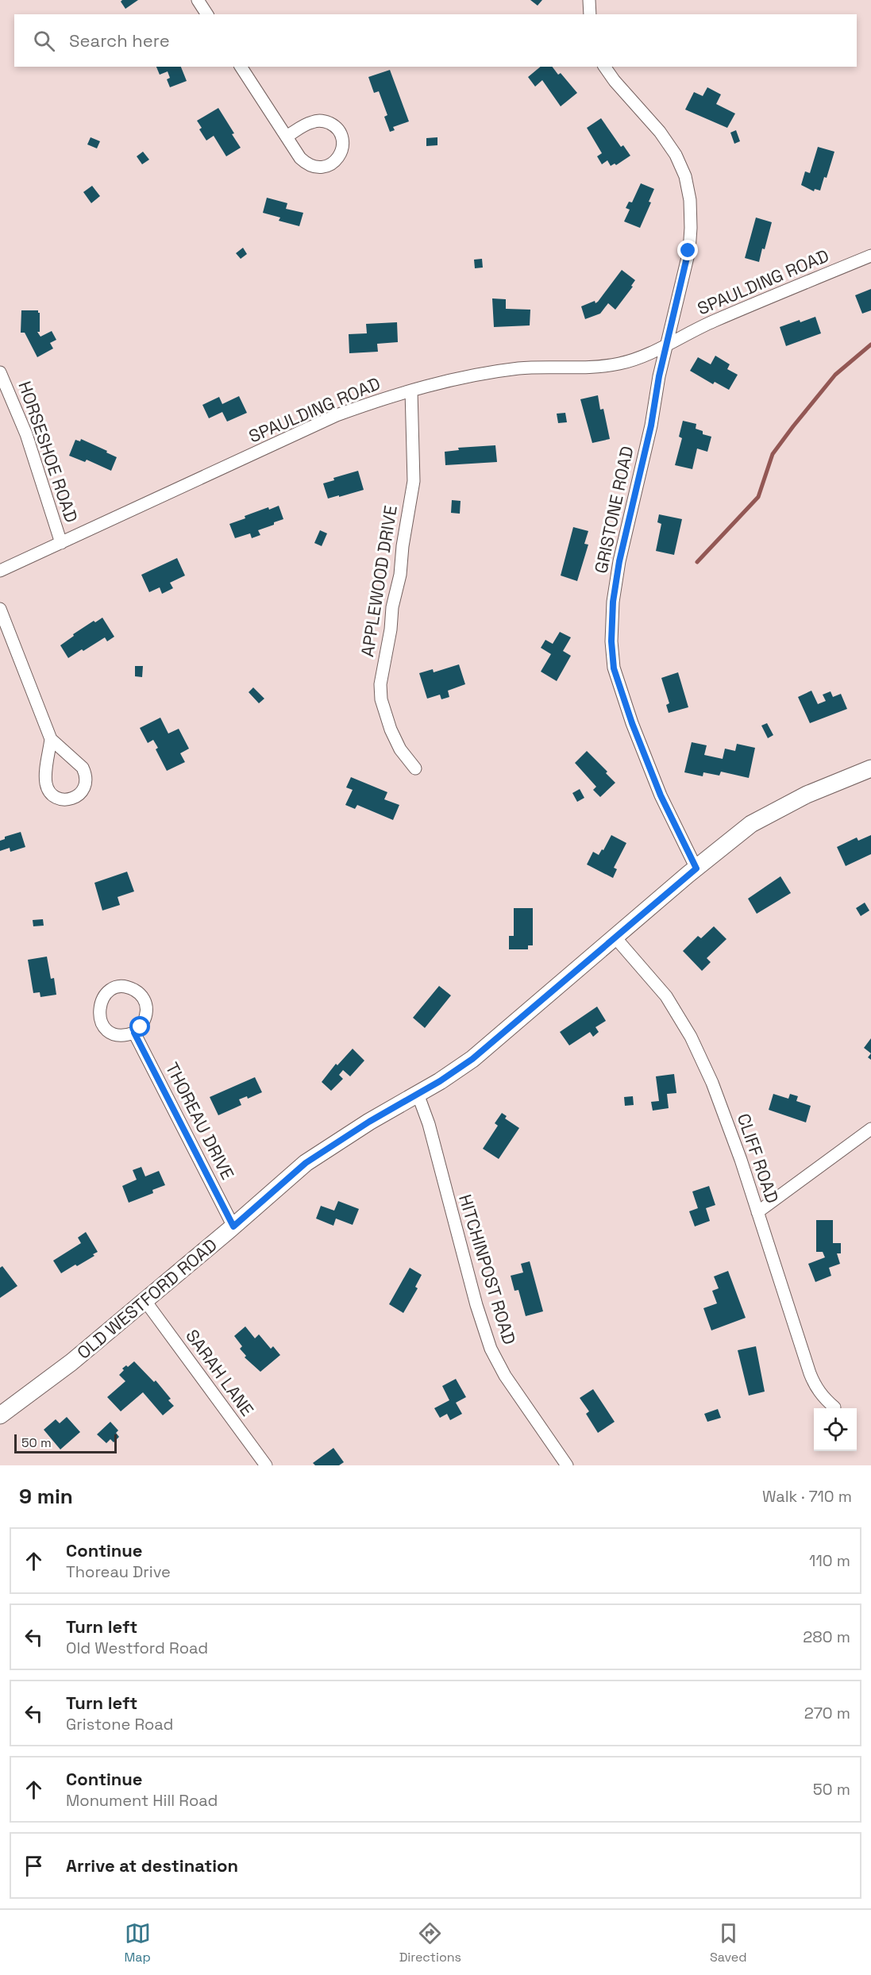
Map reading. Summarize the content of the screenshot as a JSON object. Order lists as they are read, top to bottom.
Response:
{
  "streets": {
    "main road": ["OLD WESTFORD ROAD"],
    "street": [
      "SPAULDING ROAD",
      "HORSESHOE ROAD",
      "GRISTONE ROAD",
      "APPLEWOOD DRIVE",
      "THOREAU DRIVE",
      "CLIFF ROAD",
      "HITCHINPOST ROAD",
      "SARAH LANE"
    ]
  },
  "crossings": [
    ["SPAULDING ROAD", "HORSESHOE ROAD"],
    ["SPAULDING ROAD", "GRISTONE ROAD"],
    ["SPAULDING ROAD", "APPLEWOOD DRIVE"],
    ["GRISTONE ROAD", "OLD WESTFORD ROAD"],
    ["THOREAU DRIVE", "OLD WESTFORD ROAD"],
    ["CLIFF ROAD", "OLD WESTFORD ROAD"],
    ["HITCHINPOST ROAD", "OLD WESTFORD ROAD"],
    ["OLD WESTFORD ROAD", "SARAH LANE"]
  ],
  "scale_bar": "50 m",
  "page": {
    "search": "Search here",
    "scale": "50 m",
    "heading": ["9 min", "Walk · 710 m"],
    "list": [
      ["Continue", "Thoreau Drive", "110 m"],
      ["Turn left", "Old Westford Road", "280 m"],
      ["Turn left", "Gristone Road", "270 m"],
      ["Continue", "Monument Hill Road", "50 m"],
      "Arrive at destination"
    ],
    "nav": ["Map", "Directions", "Saved"]
  }
}
